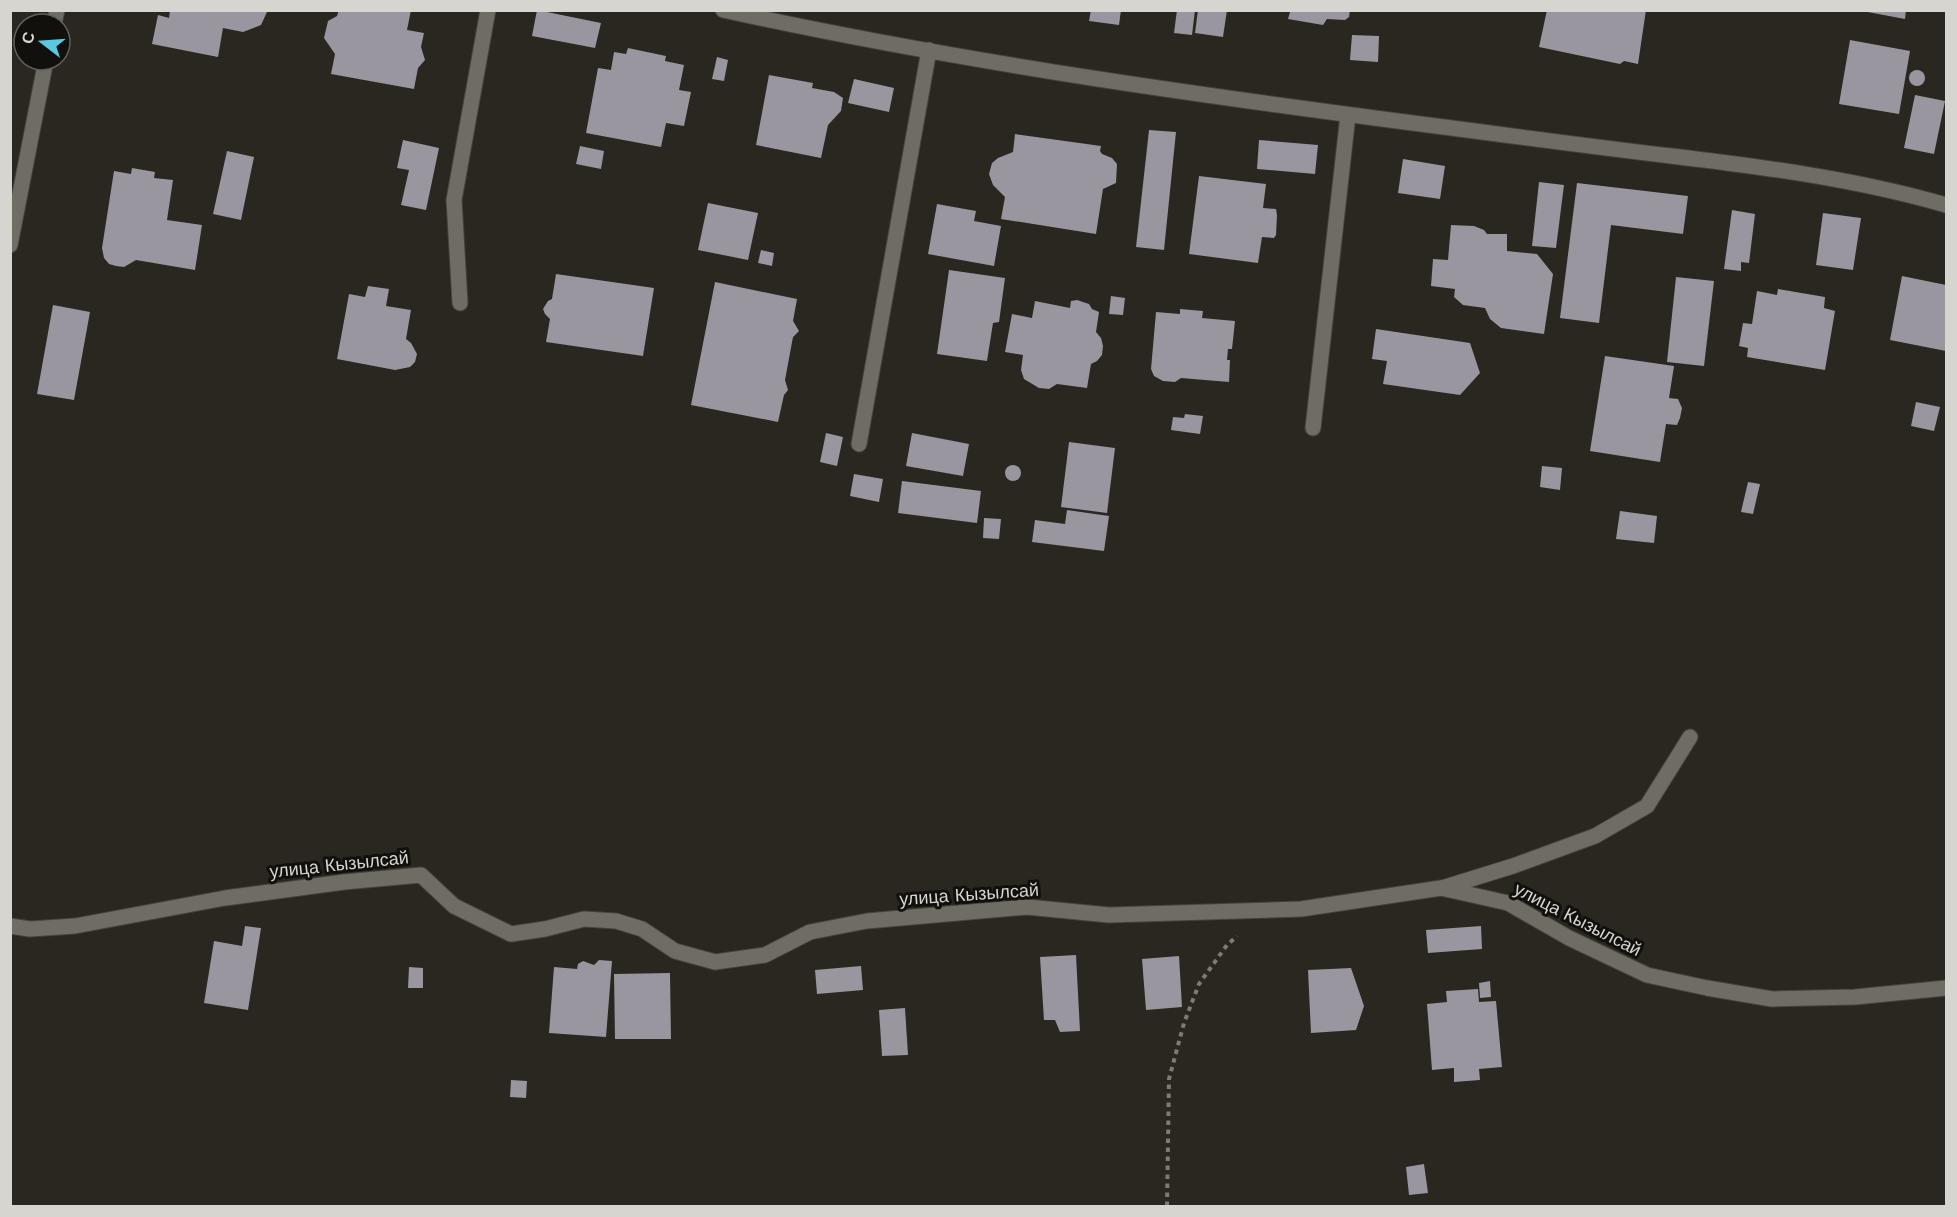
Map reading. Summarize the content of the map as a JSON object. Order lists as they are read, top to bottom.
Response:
{
  "streets": {
    "street": ["улица Кызылсай"]
  },
  "north": "left"
}
